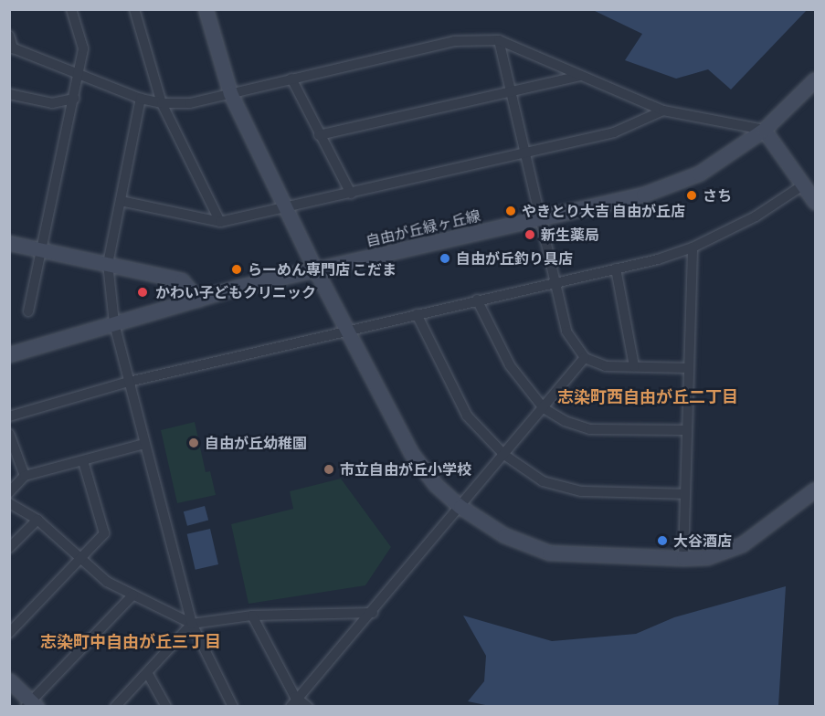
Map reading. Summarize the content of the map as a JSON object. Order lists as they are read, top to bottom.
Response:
{
  "streets": {
    "street": ["自由が丘緑ヶ丘線"]
  },
  "districts": ["志染町西自由が丘二丁目", "志染町中自由が丘三丁目"],
  "places": [
    "さち",
    "やきとり大吉 自由が丘店",
    "新生薬局",
    "自由が丘釣り具店",
    "らーめん専門店 こだま",
    "かわい子どもクリニック",
    "自由が丘幼稚園",
    "市立自由が丘小学校",
    "大谷酒店"
  ]
}
